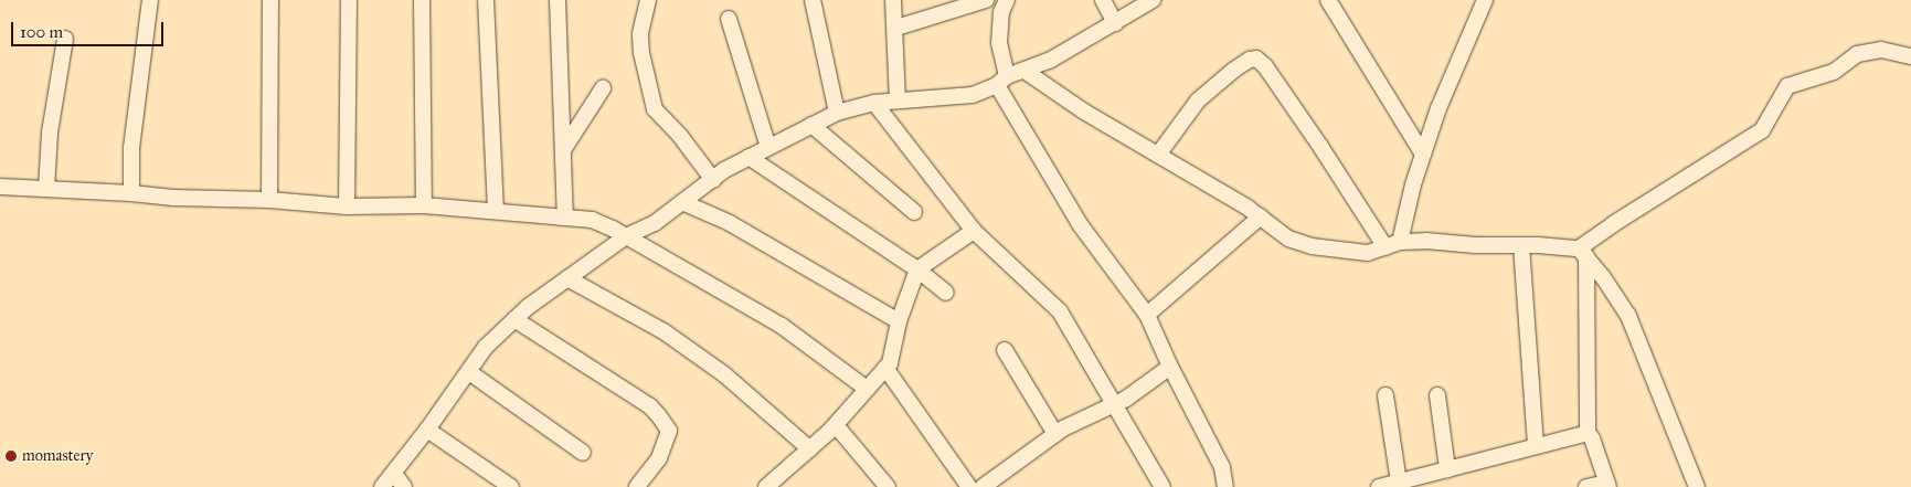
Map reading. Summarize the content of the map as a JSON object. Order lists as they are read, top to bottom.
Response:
{
  "places": ["momastery"],
  "scale_bar": "100 m"
}
